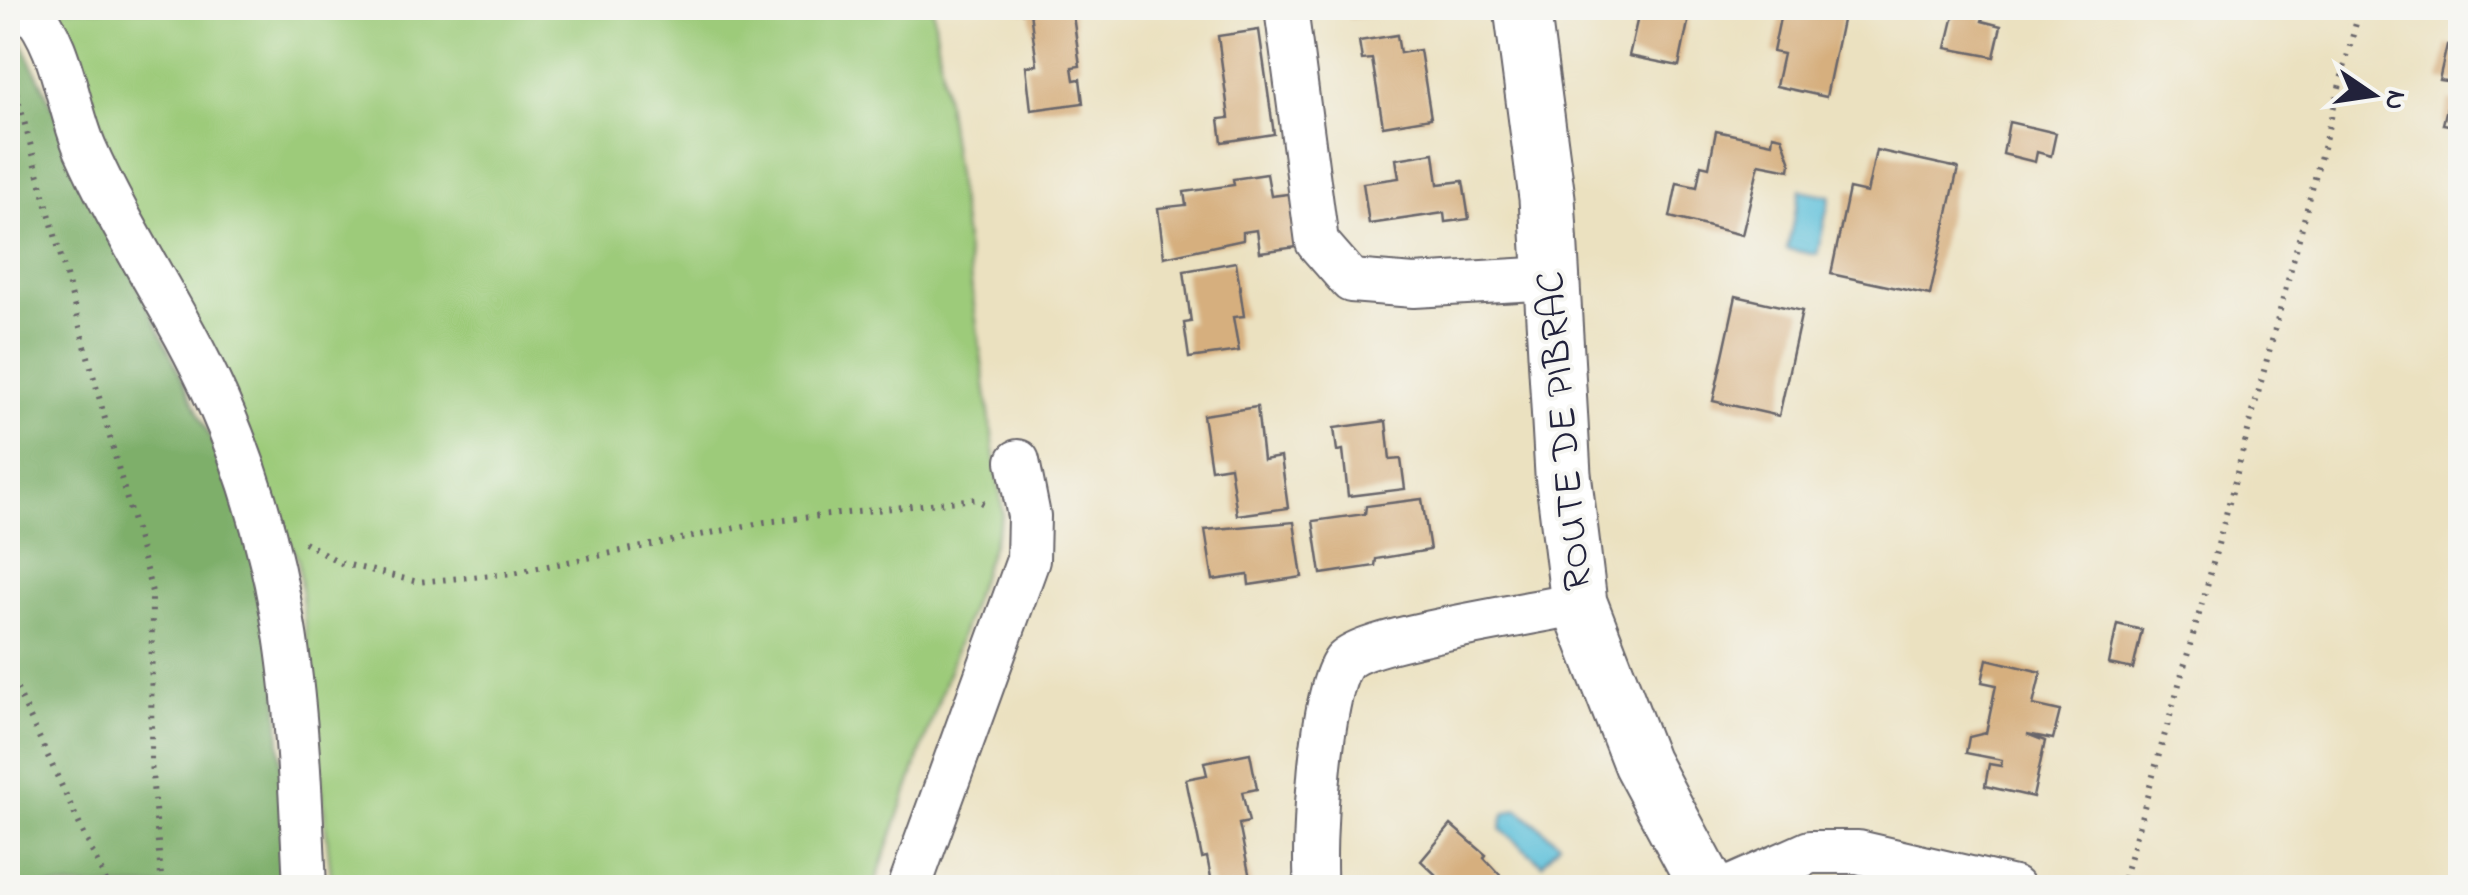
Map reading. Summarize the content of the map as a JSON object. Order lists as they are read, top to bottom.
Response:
{
  "streets": {
    "main road": ["ROUTE DE PIBRAC"]
  },
  "north": "right"
}
